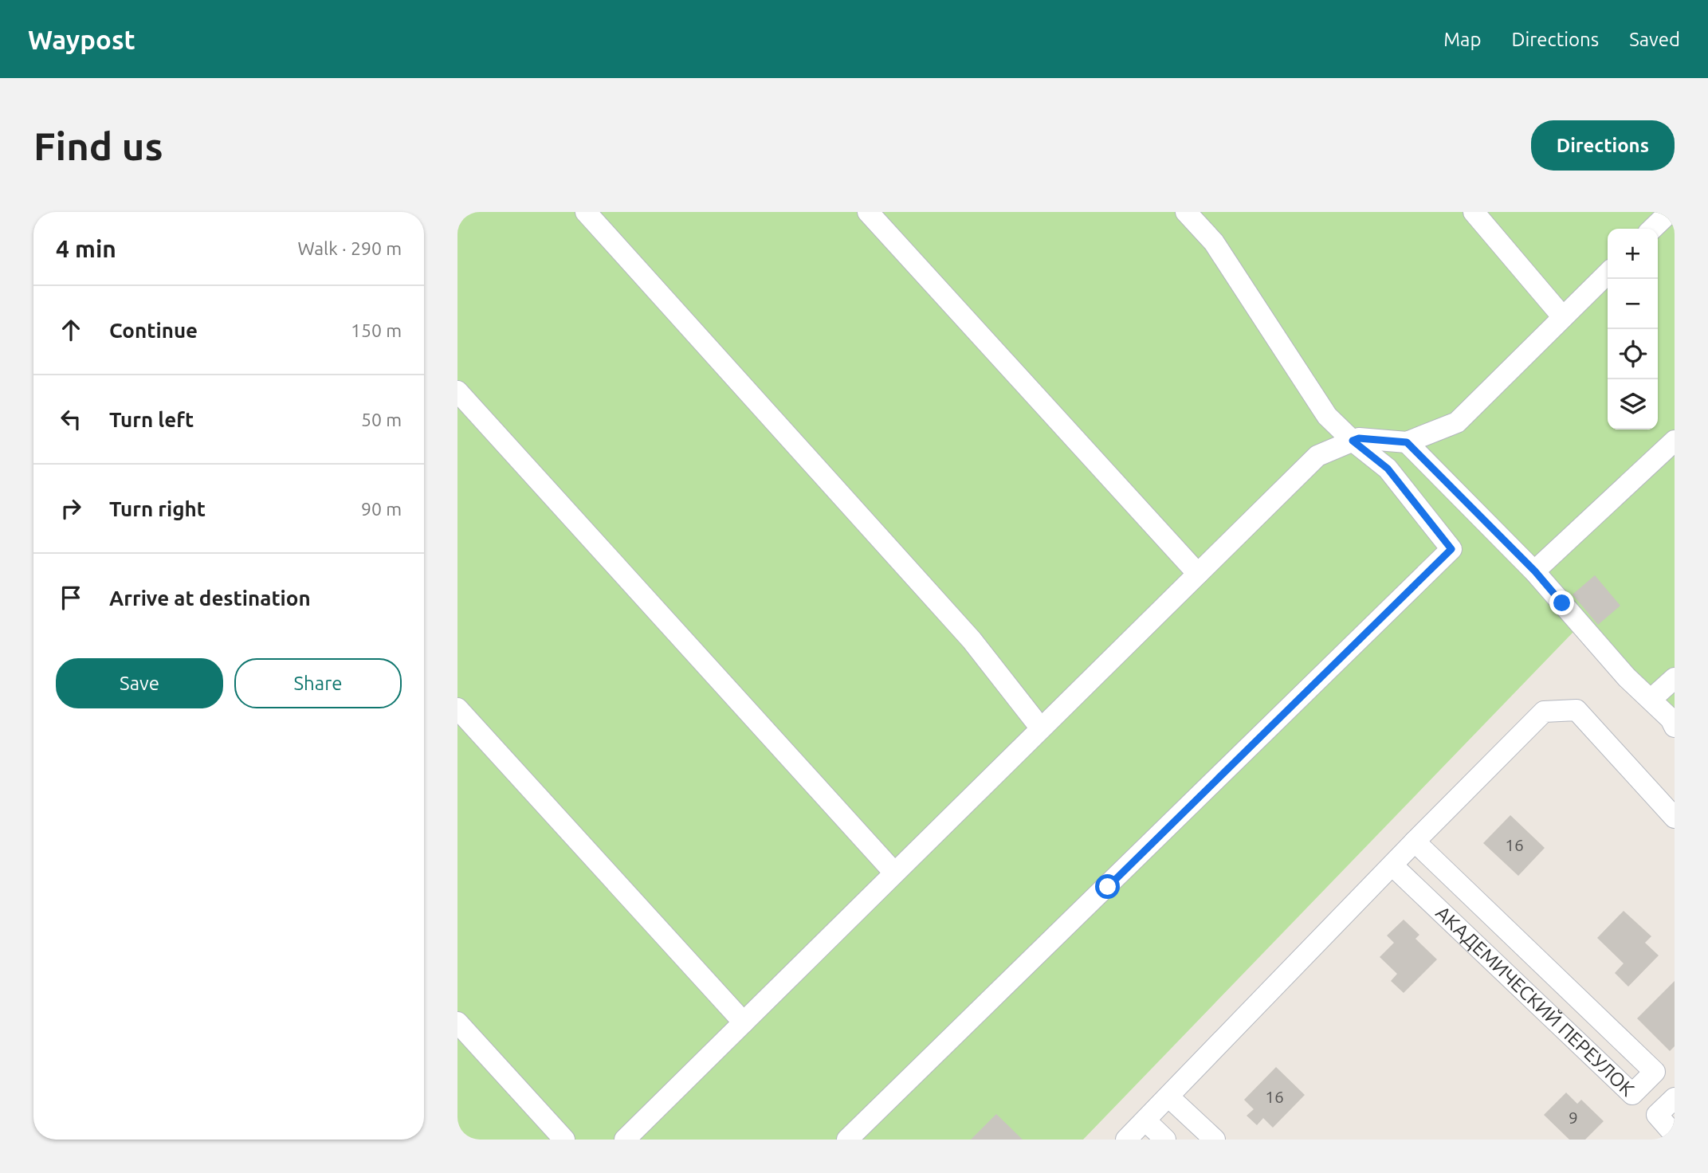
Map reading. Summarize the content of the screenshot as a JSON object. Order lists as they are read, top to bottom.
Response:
{
  "streets": {
    "street": ["АКАДЕМИЧЕСКИЙ ПЕРЕУЛОК"]
  },
  "house_numbers": ["16", "16", "9"],
  "page": {
    "header": "Waypost",
    "nav": ["Map", "Directions", "Saved"],
    "buttons": [
      "Directions",
      ["Save", "Share"]
    ],
    "title": "Find us",
    "heading": ["4 min", "Walk · 290 m"],
    "map_buttons": ["+", "−"],
    "list": [
      ["Continue", "150 m"],
      ["Turn left", "50 m"],
      ["Turn right", "90 m"],
      "Arrive at destination"
    ]
  }
}
